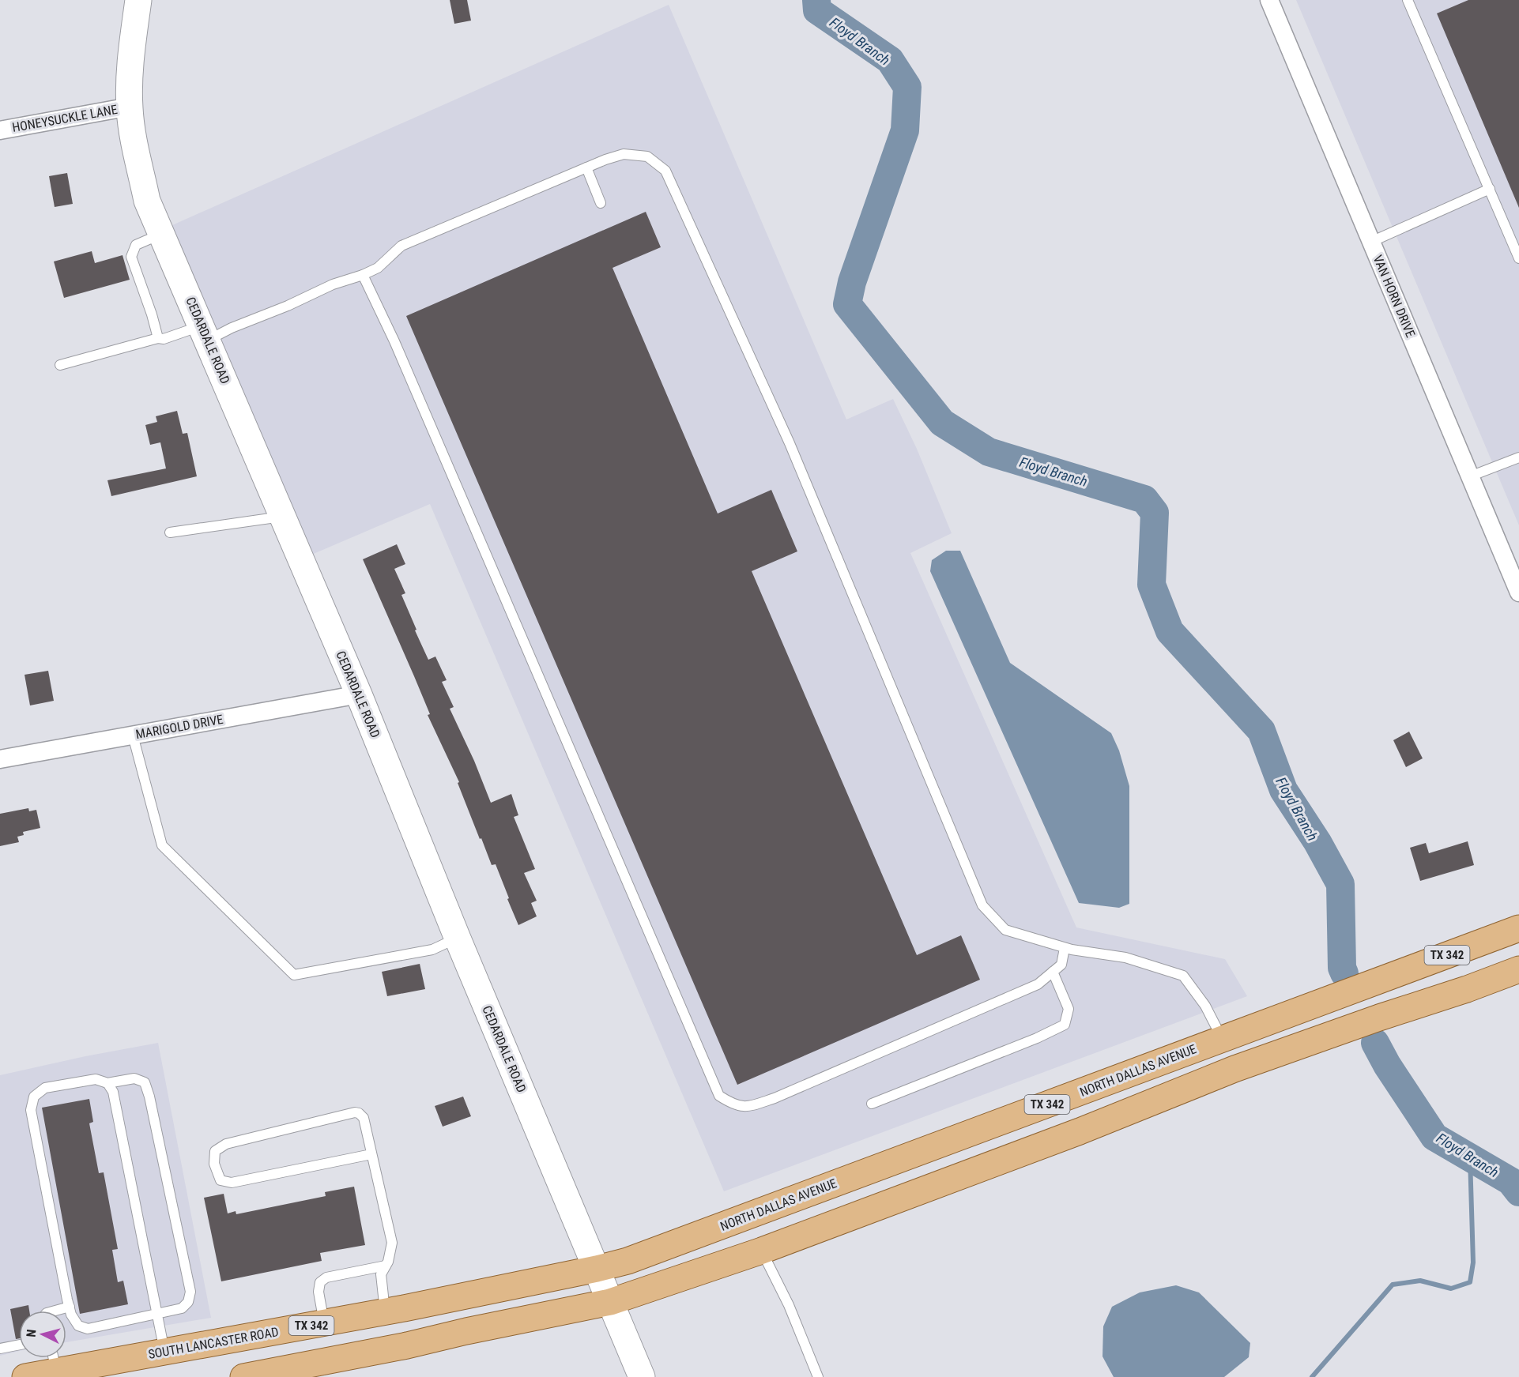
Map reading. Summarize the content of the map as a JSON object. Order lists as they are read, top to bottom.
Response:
{
  "streets": {
    "main road": ["TX 342", "NORTH DALLAS AVENUE", "SOUTH LANCASTER ROAD"],
    "street": [
      "HONEYSUCKLE LANE",
      "VAN HORN DRIVE",
      "CEDARDALE ROAD",
      "MARIGOLD DRIVE"
    ]
  },
  "crossings": [
    ["HONEYSUCKLE LANE", "CEDARDALE ROAD"],
    ["CEDARDALE ROAD", "MARIGOLD DRIVE"],
    ["CEDARDALE ROAD", "NORTH DALLAS AVENUE"],
    ["CEDARDALE ROAD", "SOUTH LANCASTER ROAD"],
    ["NORTH DALLAS AVENUE", "SOUTH LANCASTER ROAD"]
  ],
  "water": ["Floyd Branch"],
  "north": "left"
}
